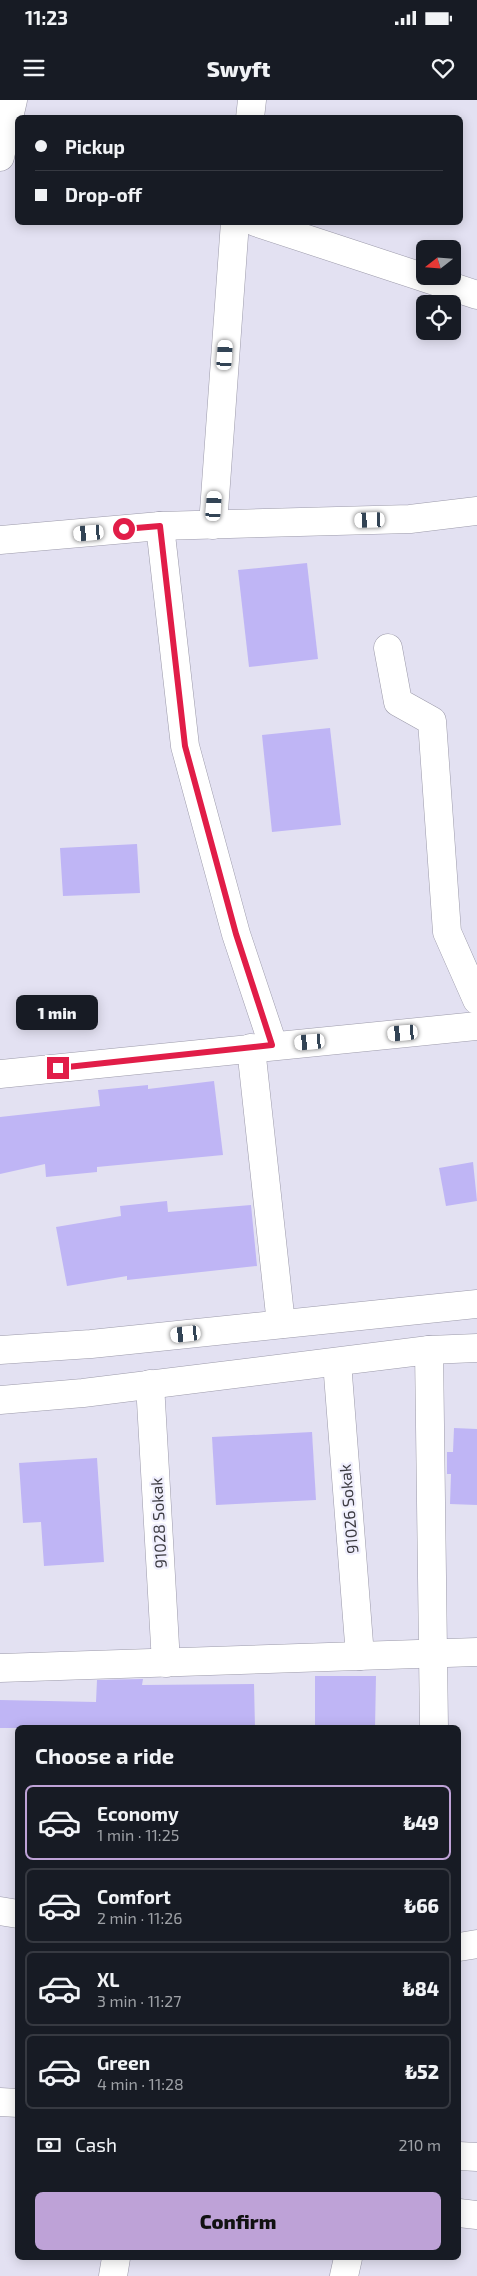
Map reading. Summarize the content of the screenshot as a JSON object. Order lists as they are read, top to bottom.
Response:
{
  "streets": {
    "street": ["91026 Sokak", "91028 Sokak"]
  },
  "north": "left",
  "page": {
    "status": "11:23",
    "header": "Swyft",
    "banner": ["Pickup", "Drop-off"],
    "bubble": "1 min",
    "heading": "Choose a ride",
    "list": [
      {
        "name": "Economy",
        "note": "1 min · 11:25",
        "value": "₺49"
      },
      {
        "name": "Comfort",
        "note": "2 min · 11:26",
        "value": "₺66"
      },
      {
        "name": "XL",
        "note": "3 min · 11:27",
        "value": "₺84"
      },
      {
        "name": "Green",
        "note": "4 min · 11:28",
        "value": "₺52"
      }
    ],
    "pay": ["Cash", "210 m"],
    "buttons": "Confirm"
  }
}
